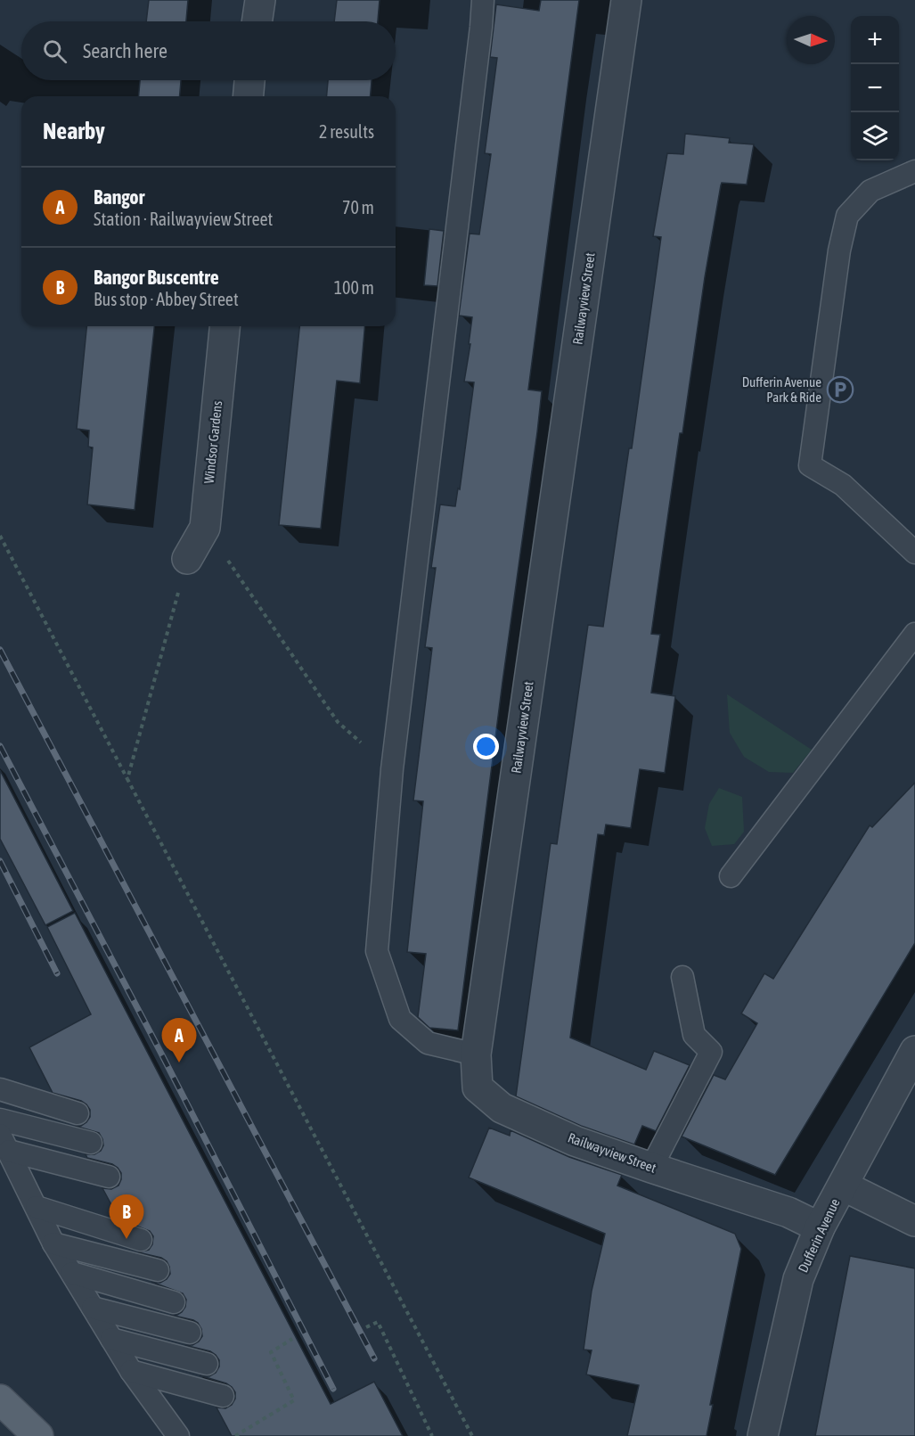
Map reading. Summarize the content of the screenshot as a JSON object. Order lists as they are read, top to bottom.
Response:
{
  "streets": {
    "street": ["Railwayview Street", "Windsor Gardens", "Dufferin Avenue"]
  },
  "crossings": [
    ["Railwayview Street", "Dufferin Avenue"]
  ],
  "places": {
    "parking": ["Dufferin Avenue Park & Ride"]
  },
  "north": "right",
  "page": {
    "map_buttons": ["+", "−"],
    "search": "Search here",
    "heading": ["Nearby", "2 results"],
    "list": [
      {
        "mark": "A",
        "name": "Bangor",
        "note": "Station · Railwayview Street",
        "value": "70 m"
      },
      {
        "mark": "B",
        "name": "Bangor Buscentre",
        "note": "Bus stop · Abbey Street",
        "value": "100 m"
      }
    ],
    "pins": ["A", "B"]
  }
}
